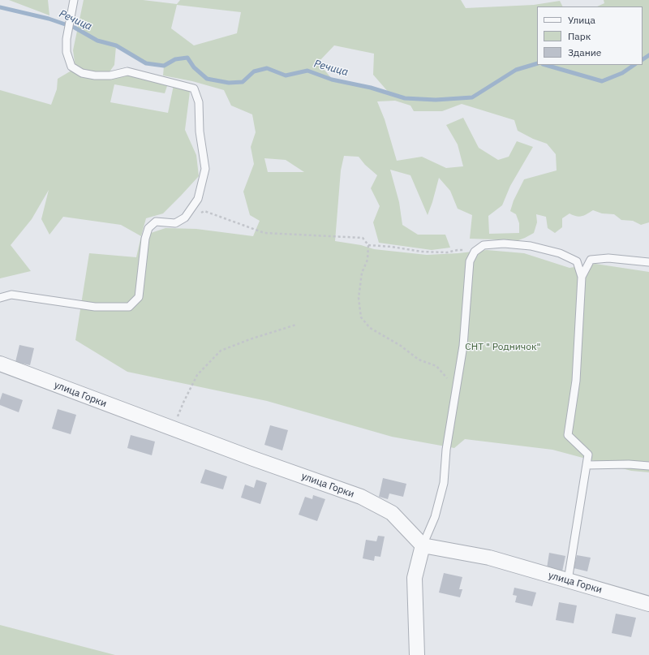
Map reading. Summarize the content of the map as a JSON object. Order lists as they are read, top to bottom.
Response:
{
  "streets": {
    "street": ["улица Горки"]
  },
  "water": ["Речица"],
  "parks": ["СНТ \" Родничок\""],
  "legend": ["Улица", "Парк", "Здание"]
}
